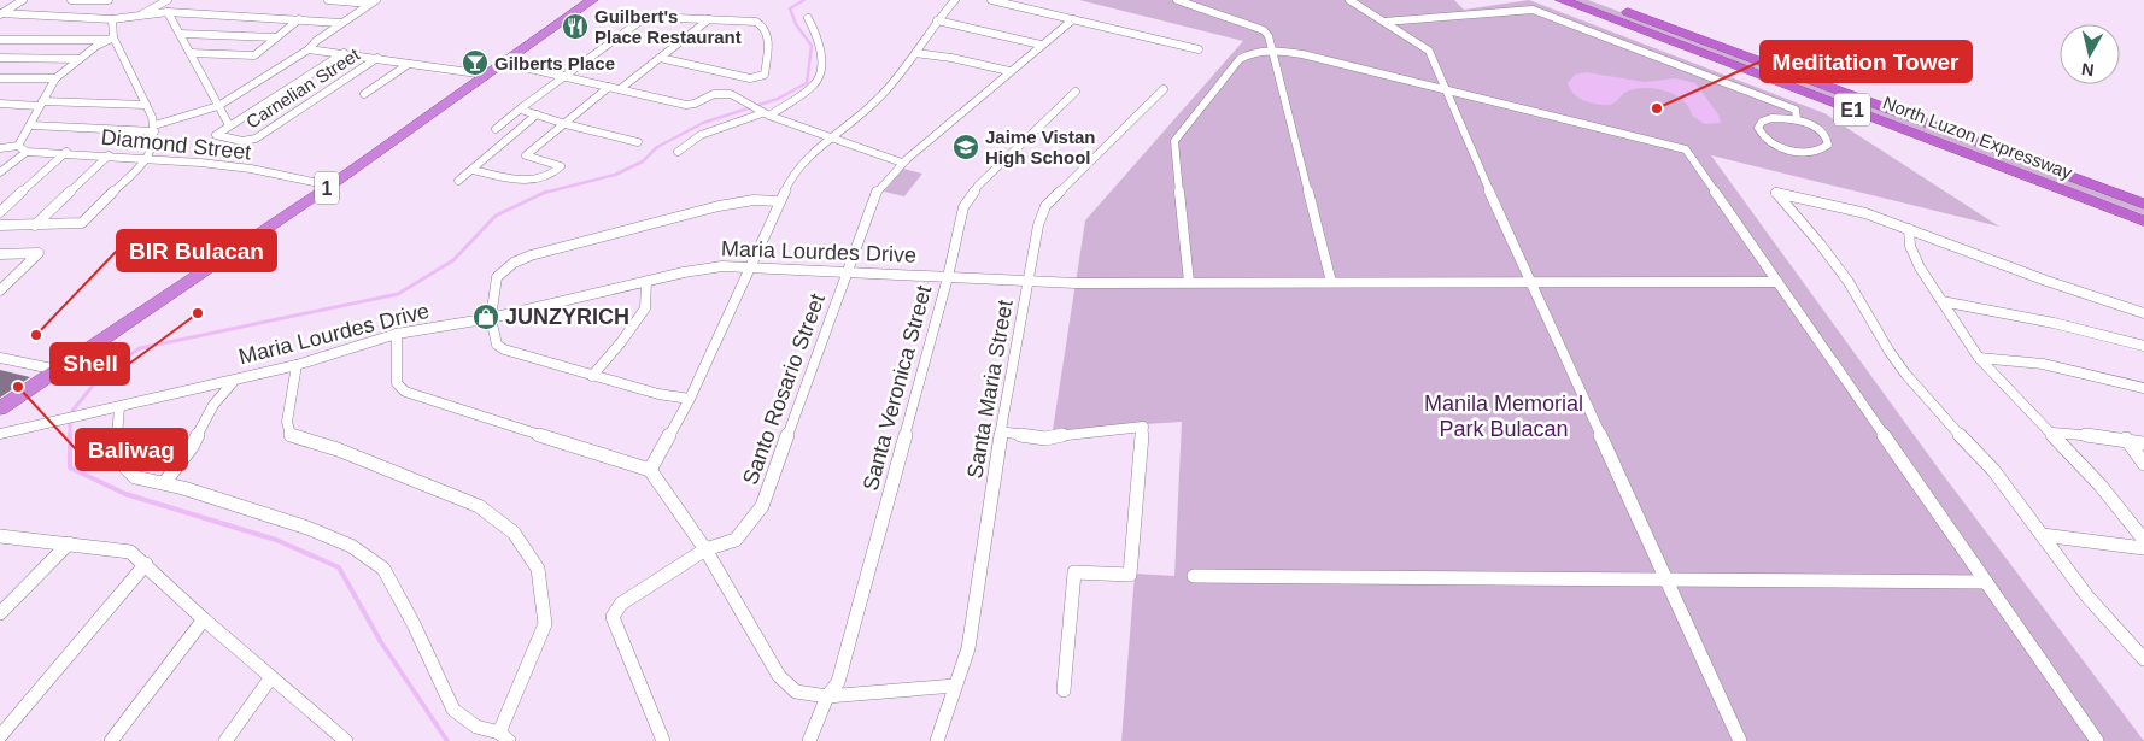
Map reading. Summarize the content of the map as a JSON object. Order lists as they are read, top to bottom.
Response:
{
  "streets": {
    "highway": ["E1", "North Luzon Expressway", "1"],
    "street": [
      "Carnelian Street",
      "Diamond Street",
      "Maria Lourdes Drive",
      "Santa Veronica Street",
      "Santo Rosario Street",
      "Santa Maria Street"
    ]
  },
  "crossings": [
    ["Diamond Street", "1"],
    ["Maria Lourdes Drive", "Santa Veronica Street"],
    ["Maria Lourdes Drive", "Santo Rosario Street"],
    ["Maria Lourdes Drive", "Santa Maria Street"]
  ],
  "parks": ["Manila Memorial Park Bulacan"],
  "places": {
    "restaurant": ["Guilbert's Place Restaurant"],
    "bar": ["Gilberts Place"],
    "other": [
      "Meditation Tower",
      "Shell",
      "BIR Bulacan",
      "Baliwag"
    ],
    "school or university": ["Jaime Vistan High School"],
    "shop": ["JUNZYRICH"]
  },
  "north": "bottom"
}
